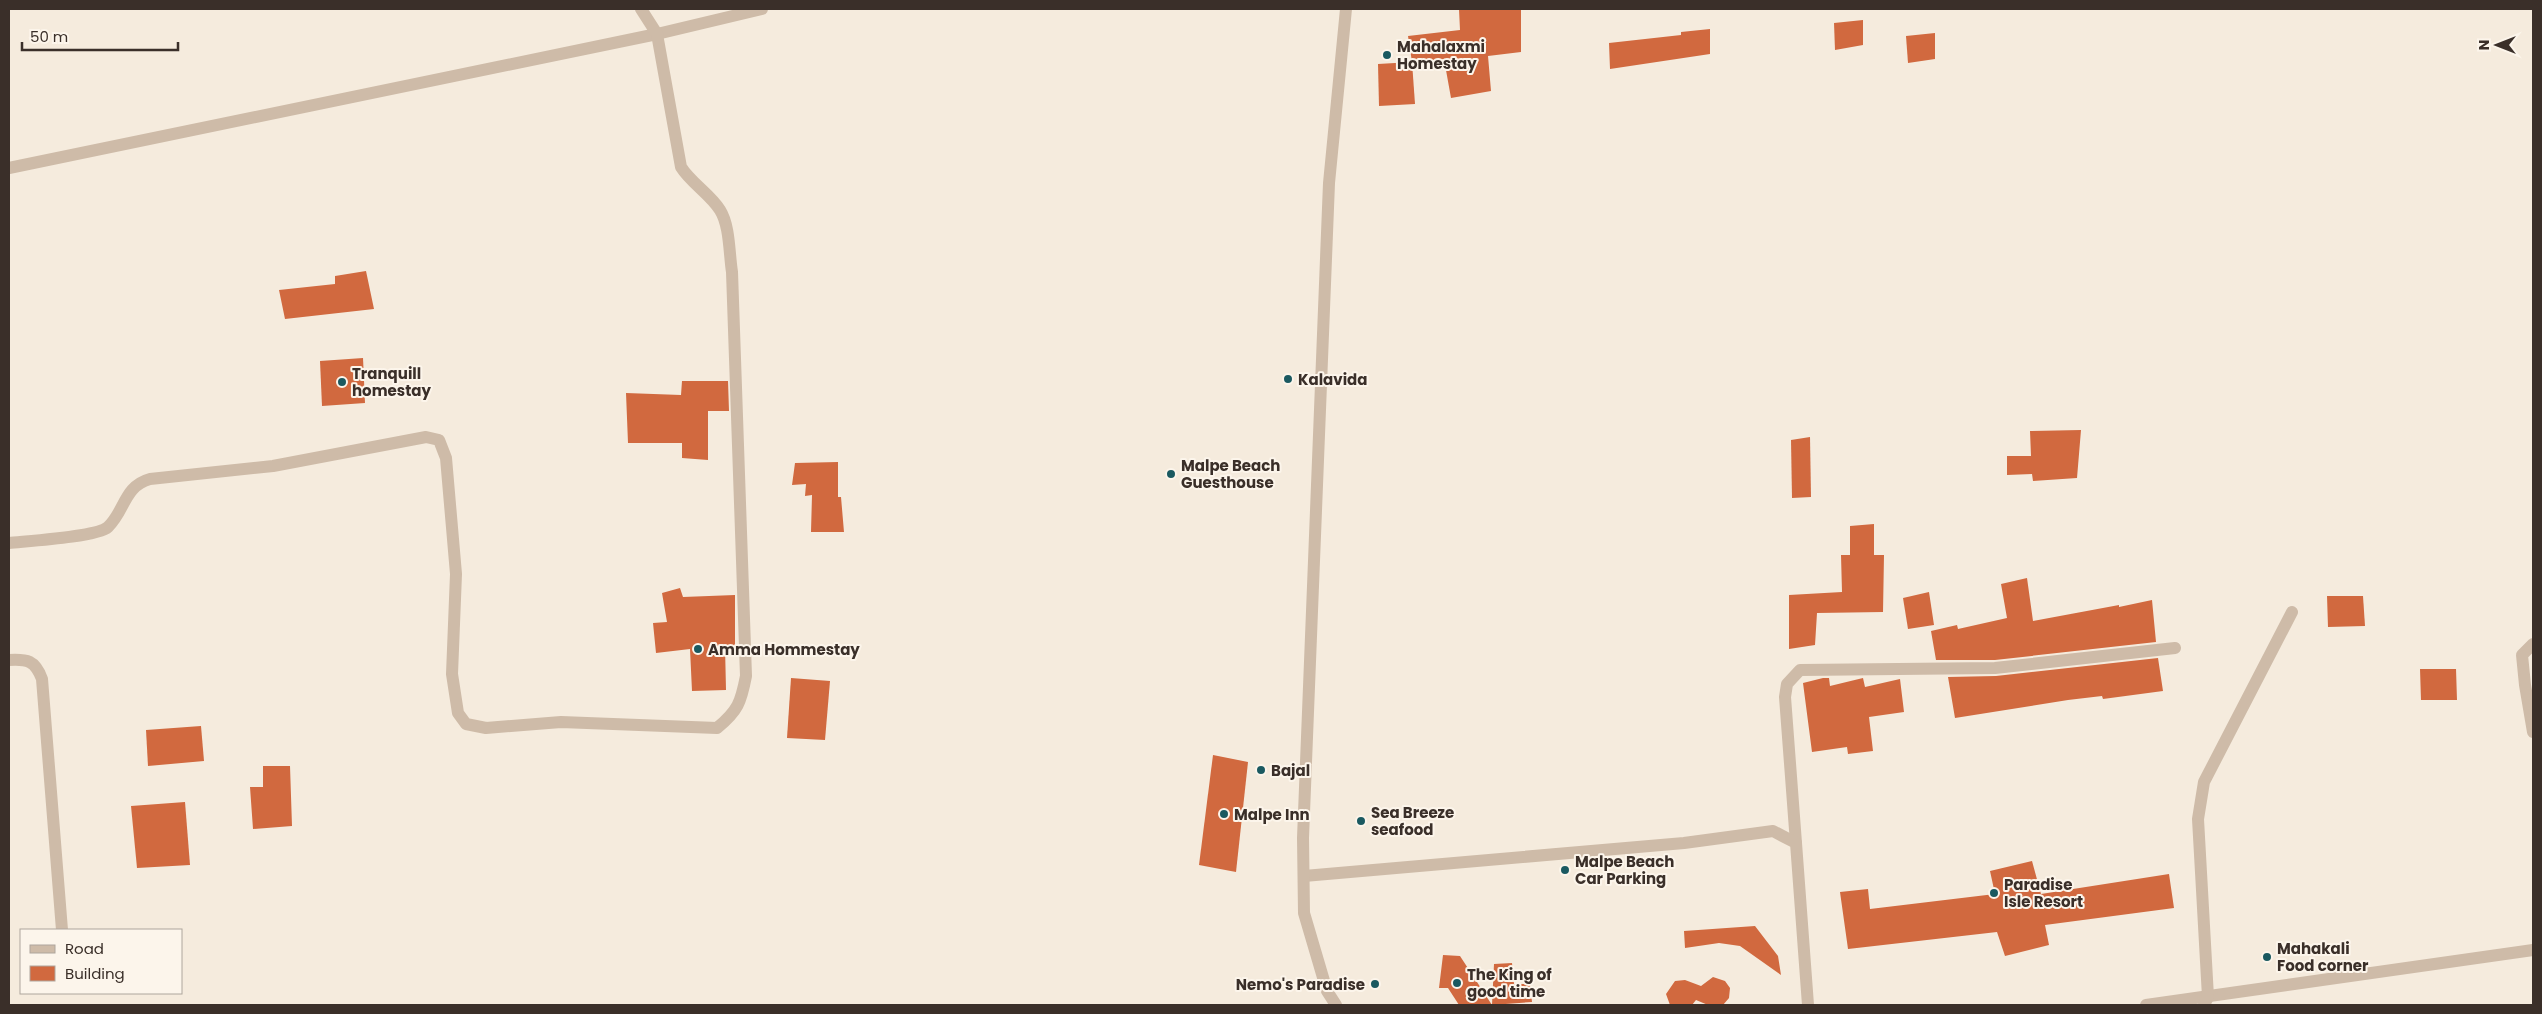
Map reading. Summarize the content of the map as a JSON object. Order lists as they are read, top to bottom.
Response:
{
  "places": [
    "Mahalaxmi Homestay",
    "Kalavida",
    "Tranquill homestay",
    "Malpe Beach Guesthouse",
    "Amma Hommestay",
    "Bajal",
    "Malpe Inn",
    "Sea Breeze seafood",
    "Malpe Beach Car Parking",
    "Paradise Isle Resort",
    "Mahakali Food corner",
    "The King of good time",
    "Nemo's Paradise"
  ],
  "legend": ["Road", "Building"],
  "scale_bar": "50 m",
  "north": "left"
}
